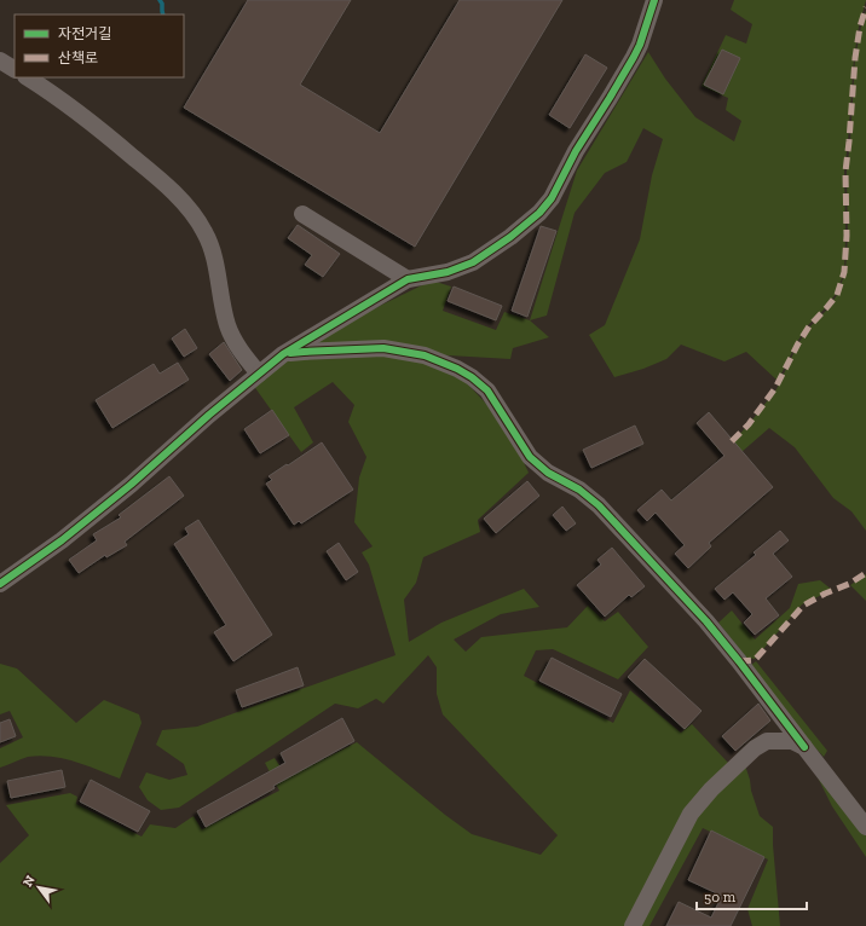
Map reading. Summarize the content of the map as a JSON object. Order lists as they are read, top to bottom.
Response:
{
  "legend": ["자전거길", "산책로"],
  "scale_bar": "50 m",
  "north": "top left"
}
